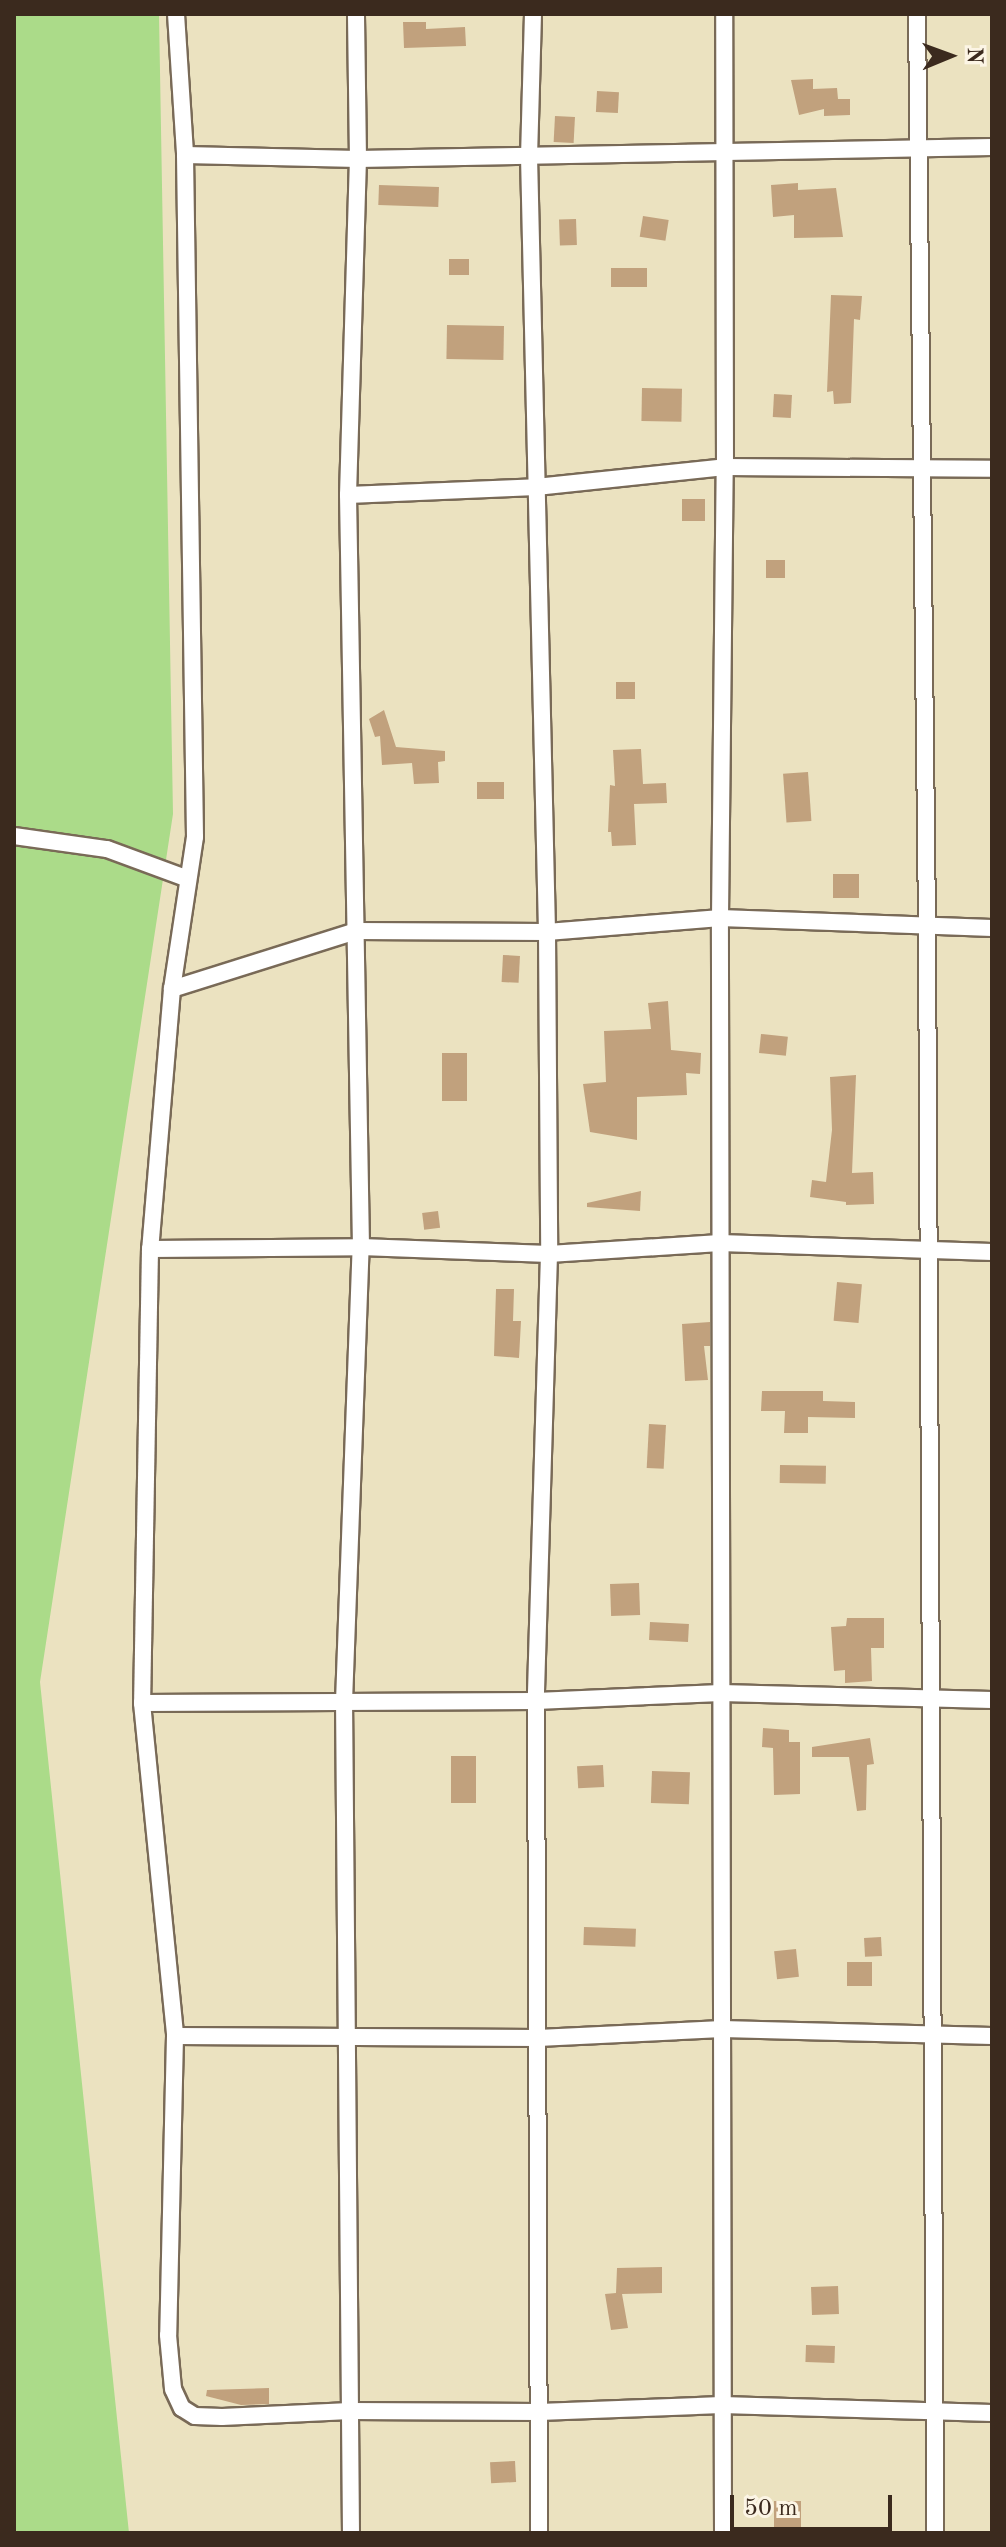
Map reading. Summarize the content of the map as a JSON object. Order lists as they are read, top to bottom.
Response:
{
  "scale_bar": "50 m",
  "north": "right"
}
